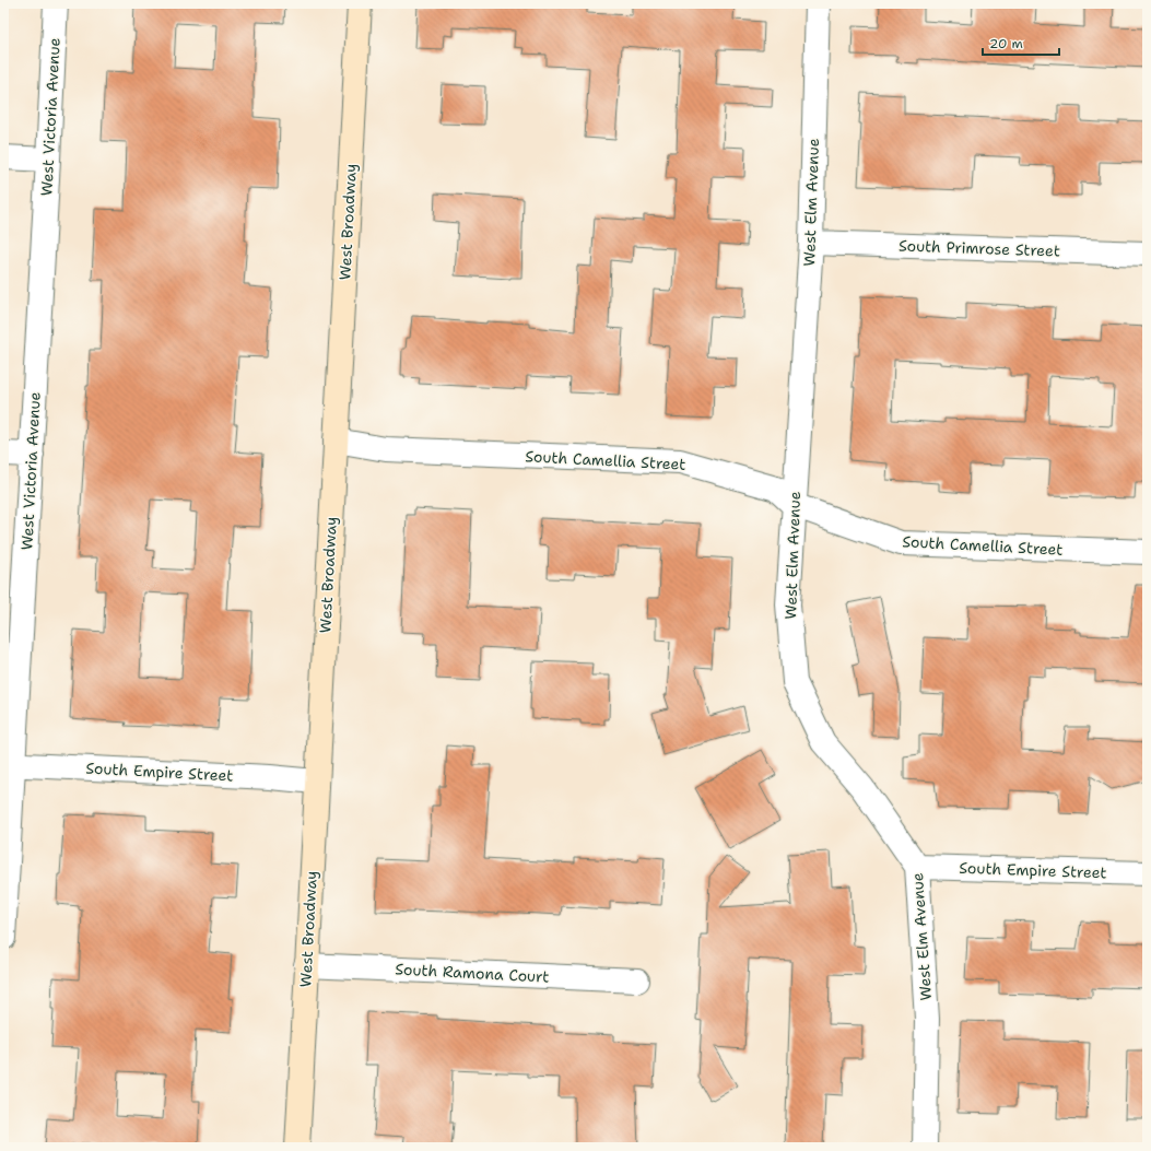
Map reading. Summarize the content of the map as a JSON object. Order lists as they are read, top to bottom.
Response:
{
  "streets": {
    "main road": ["West Broadway"],
    "street": [
      "West Victoria Avenue",
      "West Elm Avenue",
      "South Primrose Street",
      "South Camellia Street",
      "South Empire Street",
      "South Ramona Court"
    ]
  },
  "crossings": [
    ["West Victoria Avenue", "South Empire Street"],
    ["West Elm Avenue", "South Primrose Street"],
    ["West Elm Avenue", "South Camellia Street"],
    ["West Elm Avenue", "South Empire Street"],
    ["West Broadway", "South Camellia Street"],
    ["West Broadway", "South Empire Street"],
    ["West Broadway", "South Ramona Court"]
  ],
  "scale_bar": "20 m"
}
